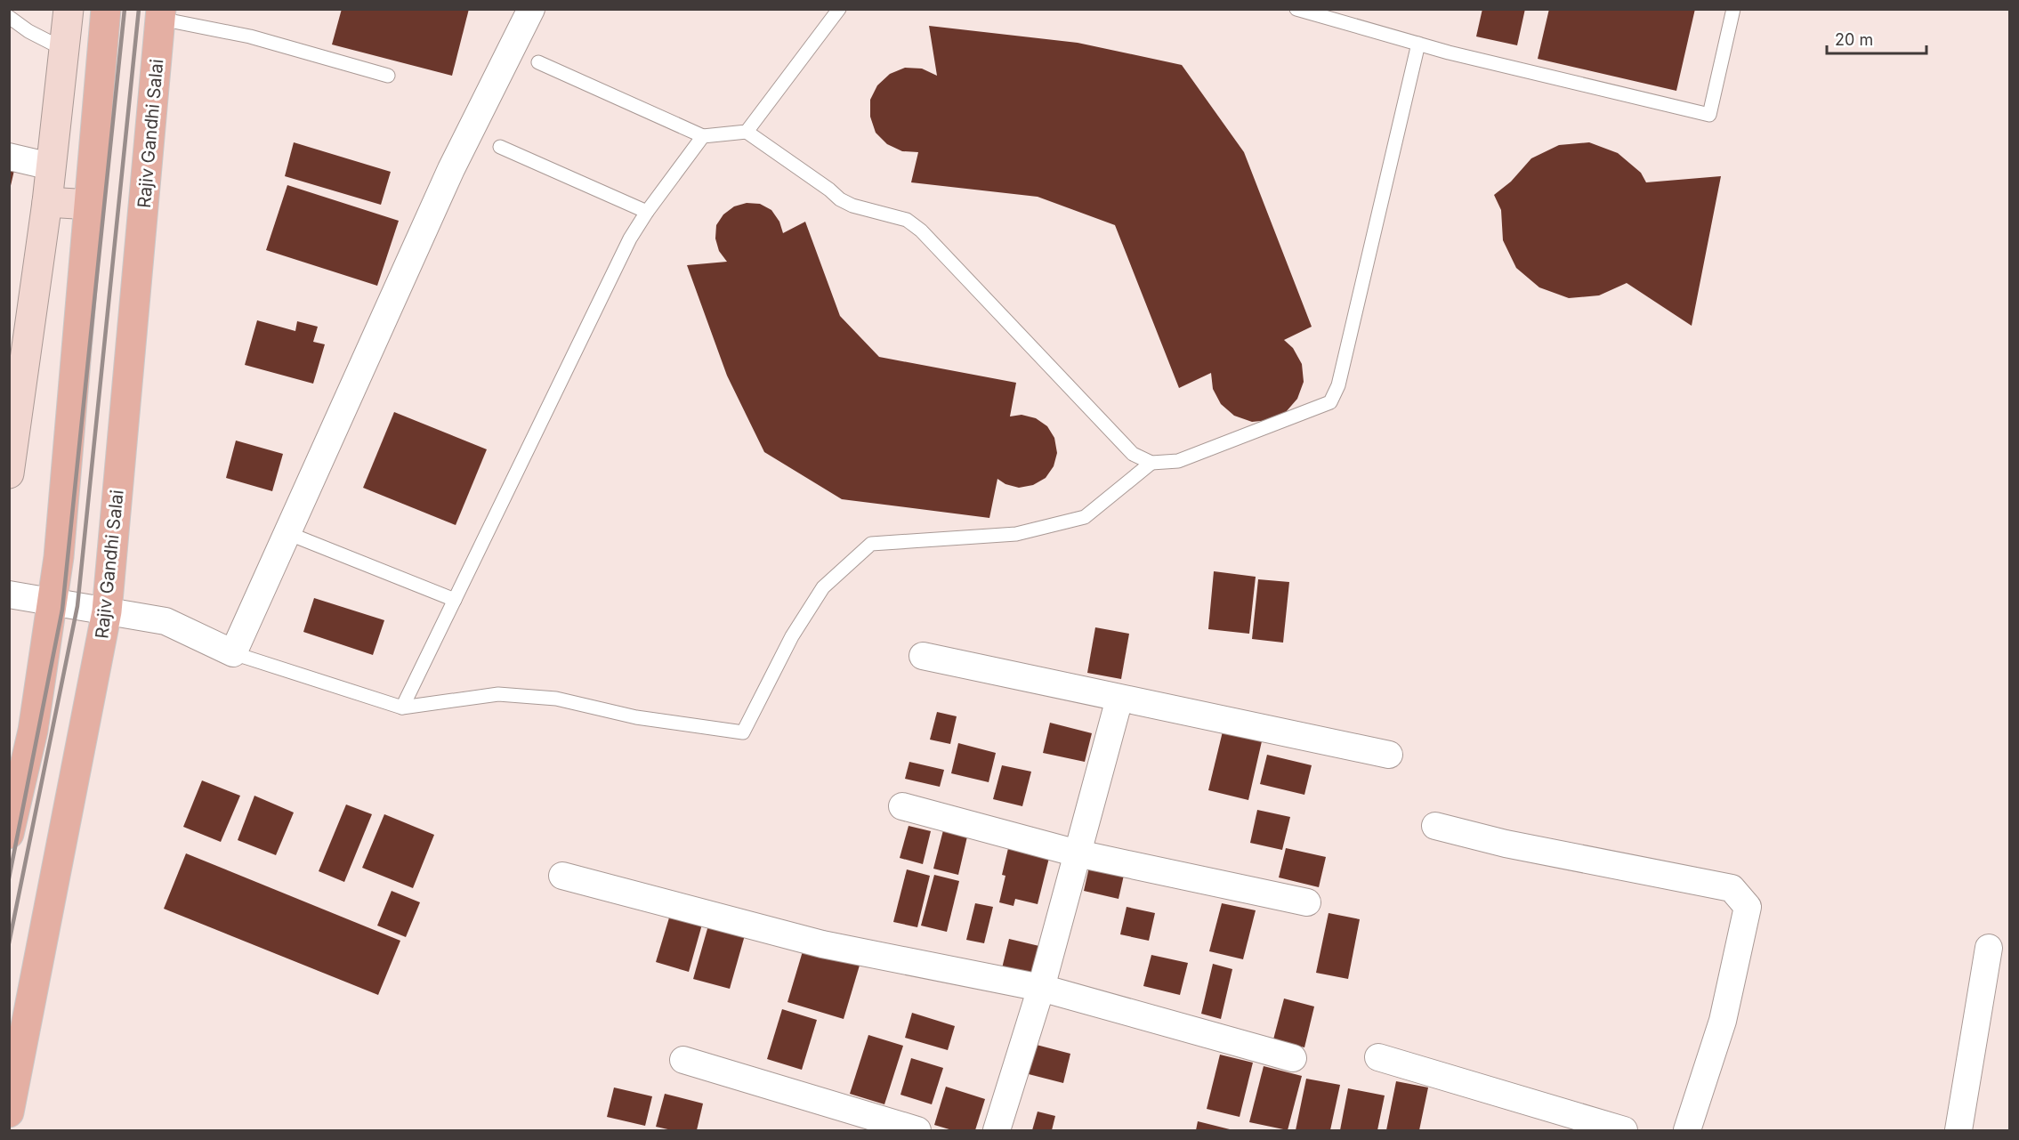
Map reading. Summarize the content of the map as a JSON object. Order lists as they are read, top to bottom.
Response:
{
  "streets": {
    "main road": ["Rajiv Gandhi Salai"]
  },
  "scale_bar": "20 m"
}
